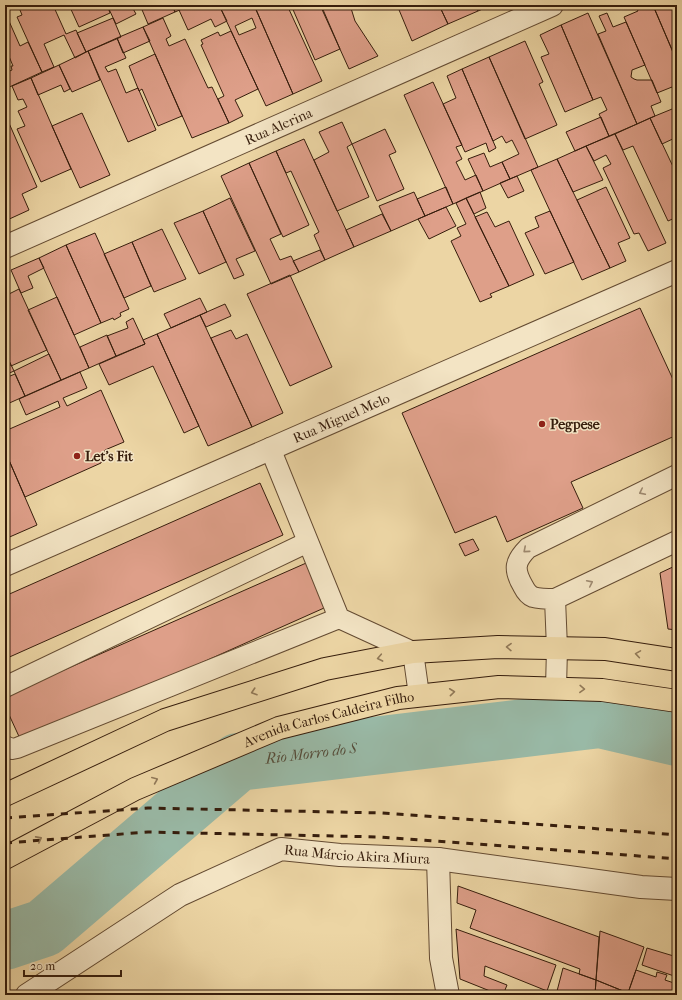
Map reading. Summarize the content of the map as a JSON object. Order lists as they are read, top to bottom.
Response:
{
  "streets": {
    "main road": ["Avenida Carlos Caldeira Filho"],
    "street": ["Rua Alerina", "Rua Miguel Melo", "Rua Márcio Akira Miura"]
  },
  "water": ["Rio Morro do S"],
  "places": ["Pegpese", "Let's Fit"],
  "scale_bar": "20 m"
}
